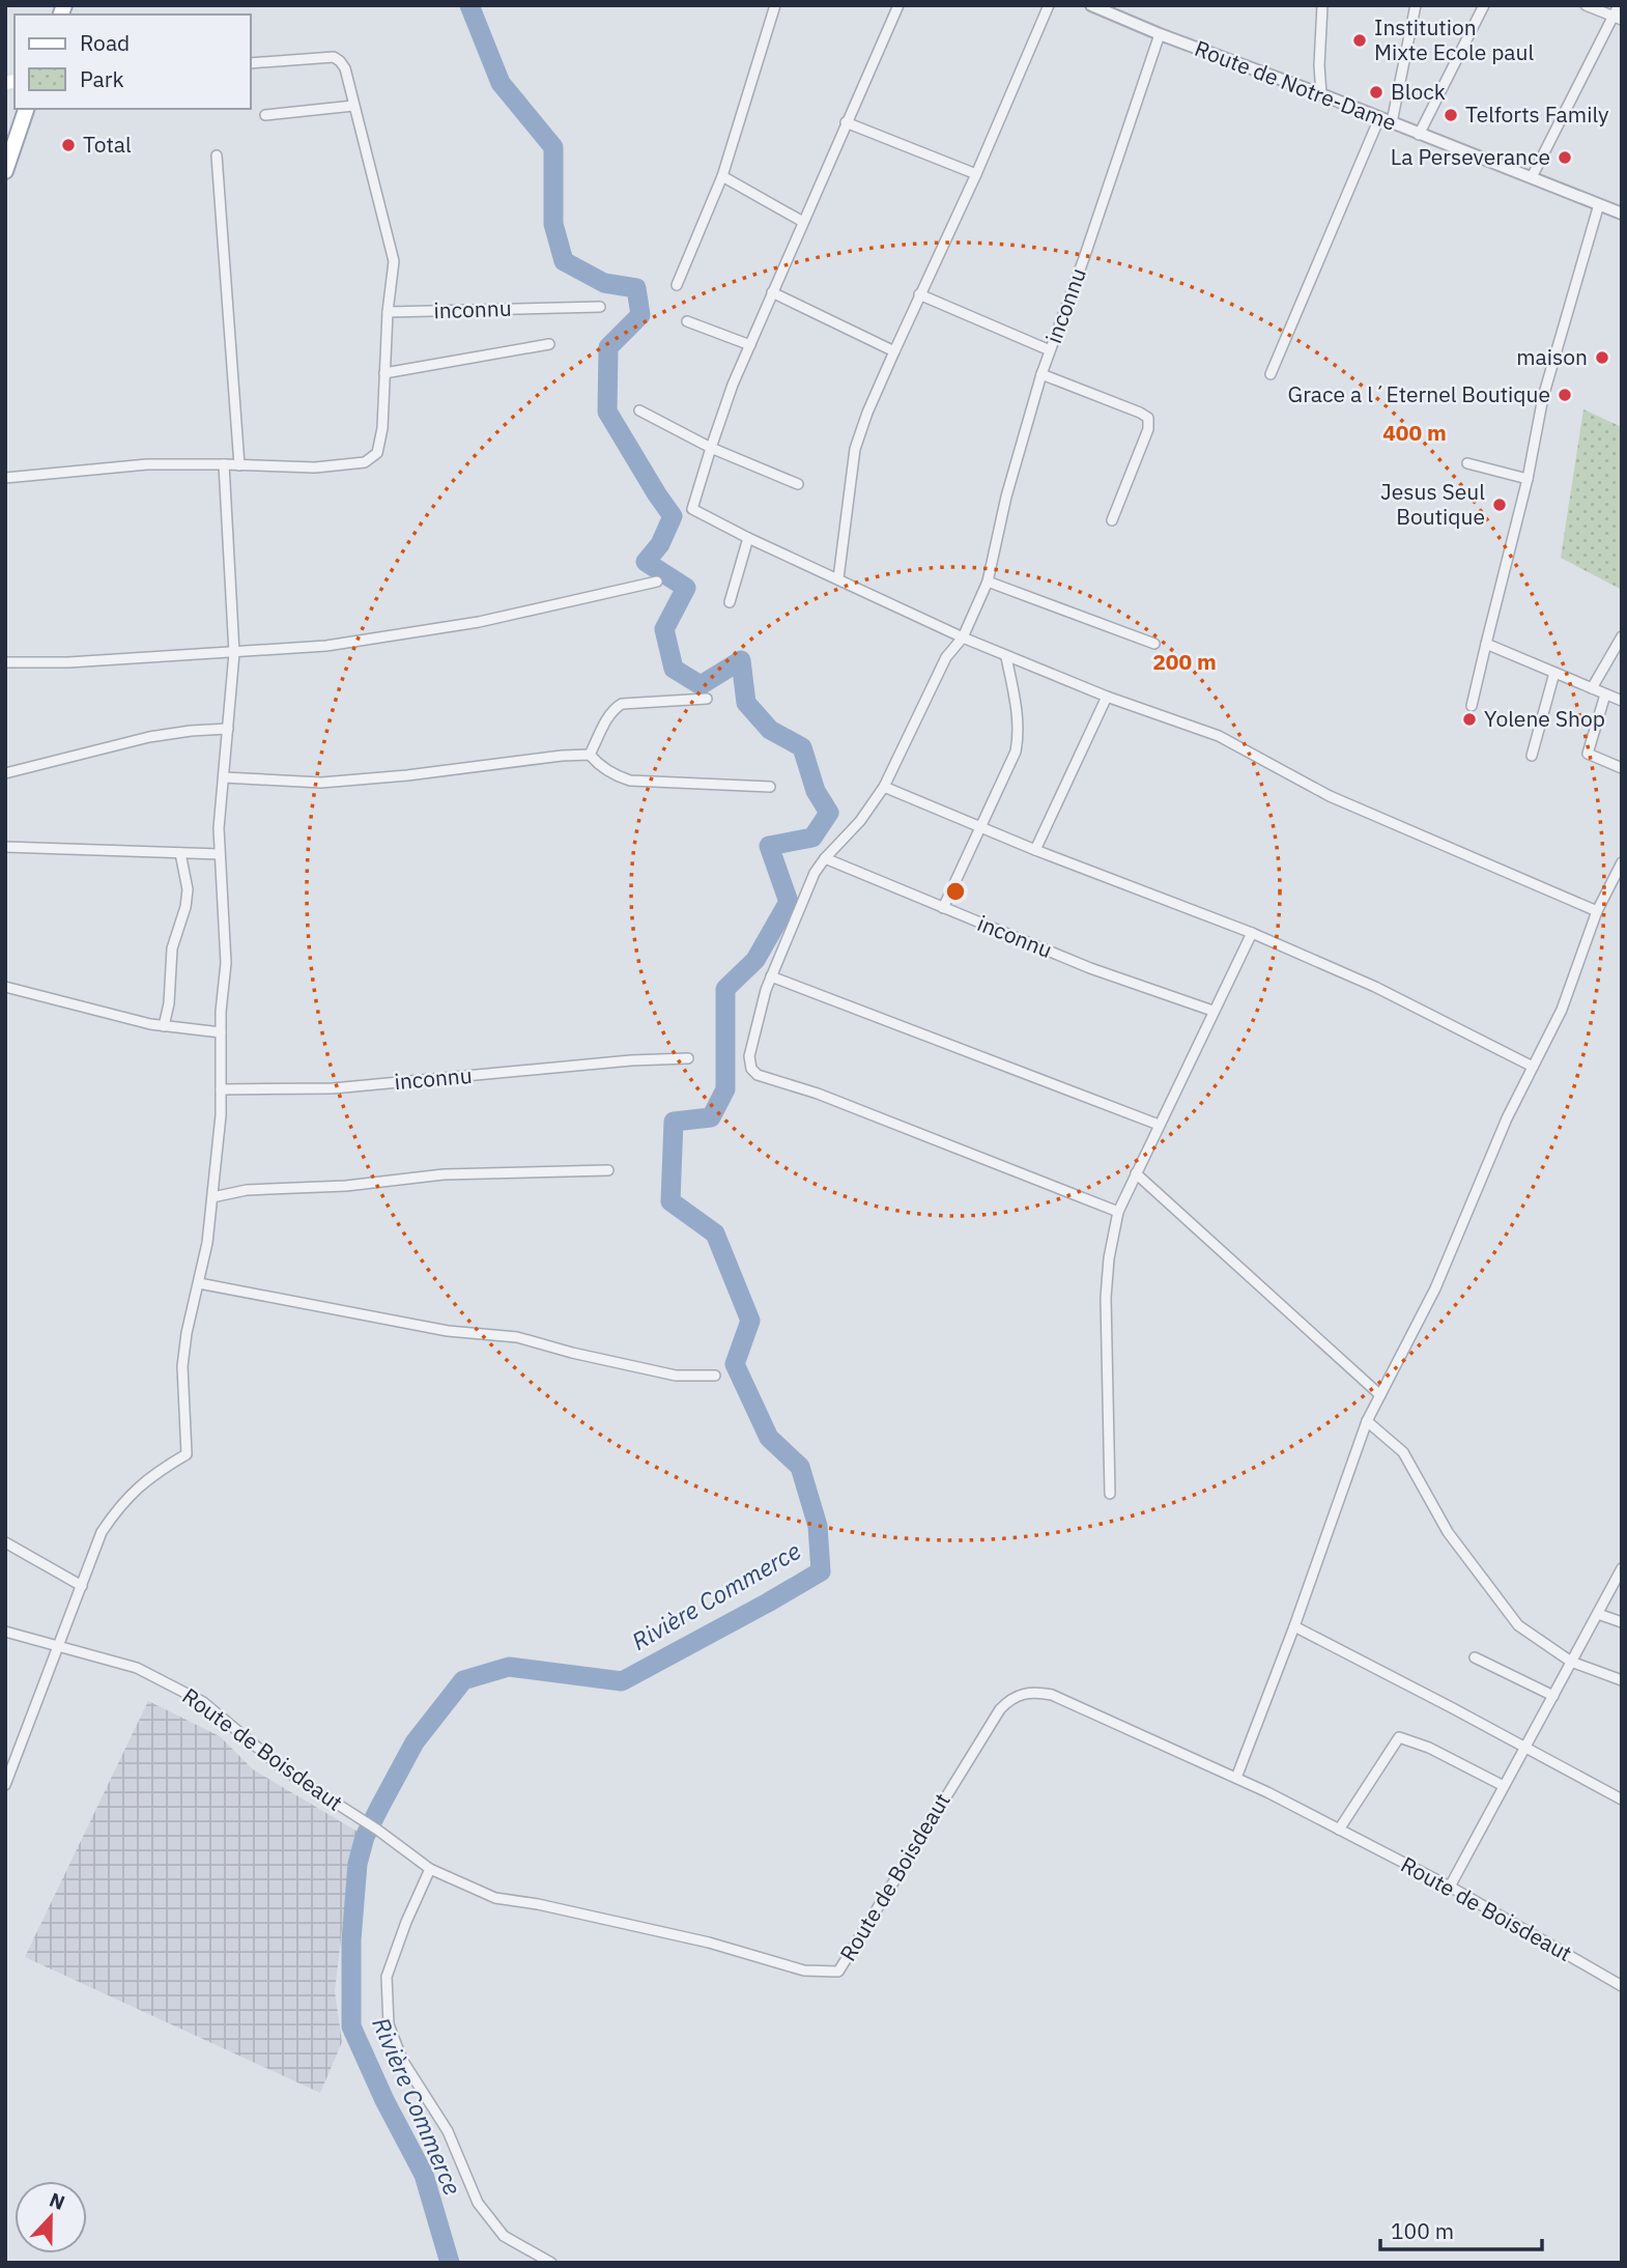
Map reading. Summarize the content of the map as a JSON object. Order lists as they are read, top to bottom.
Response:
{
  "streets": {
    "street": ["Route de Notre-Dame", "inconnu", "Route de Boisdeaut"]
  },
  "crossings": [
    ["Route de Notre-Dame", "inconnu"]
  ],
  "water": ["Rivière Commerce"],
  "places": [
    "Institution Mixte Ecole paul",
    "Block",
    "Telforts Family",
    "Total",
    "La Perseverance",
    "maison",
    "Grace a l´Eternel Boutique",
    "Jesus Seul Boutique",
    "Yolene Shop"
  ],
  "legend": ["Road", "Park"],
  "scale_bar": "100 m",
  "north": "top",
  "rings": ["400 m", "200 m"]
}
